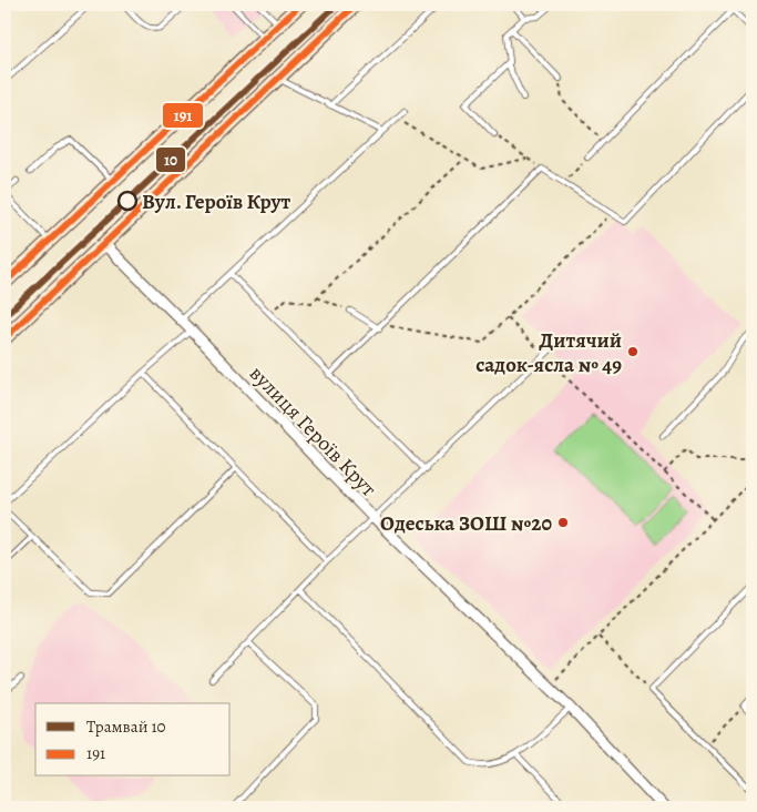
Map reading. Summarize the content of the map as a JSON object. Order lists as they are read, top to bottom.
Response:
{
  "streets": {
    "street": ["вулиця Героїв Крут"]
  },
  "places": ["Вул. Героїв Крут", "Дитячий садок-ясла № 49", "Одеська ЗОШ №20"],
  "lines": ["tram line 10", "transit line 191"],
  "legend": ["Трамвай 10", "191"]
}
